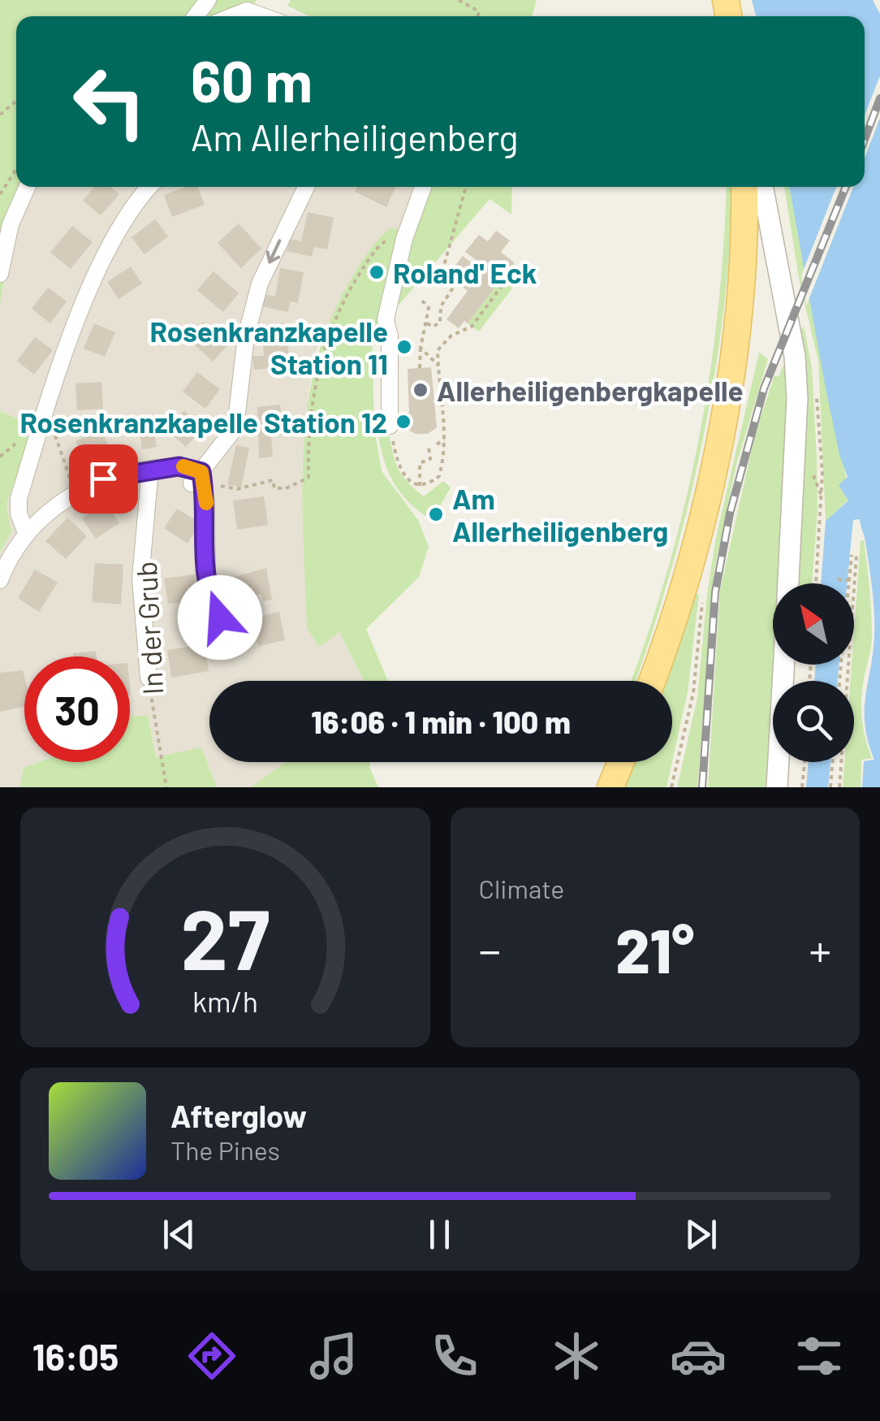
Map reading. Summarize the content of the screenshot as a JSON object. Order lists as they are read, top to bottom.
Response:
{
  "streets": {
    "street": ["In der Grub"]
  },
  "places": [
    "Roland' Eck",
    "Rosenkranzkapelle Station 11",
    "Allerheiligenbergkapelle",
    "Rosenkranzkapelle Station 12",
    "Am Allerheiligenberg"
  ],
  "north": "top left",
  "page": {
    "turn": ["60 m", "Am Allerheiligenberg"],
    "limit": "30",
    "trip": "16:06 · 1 min · 100 m",
    "tile": "Climate",
    "heat": ["−", "21°", "+"],
    "song": ["Afterglow", "The Pines"],
    "tabs": "16:05",
    "gauge": ["27", "km/h"]
  }
}
